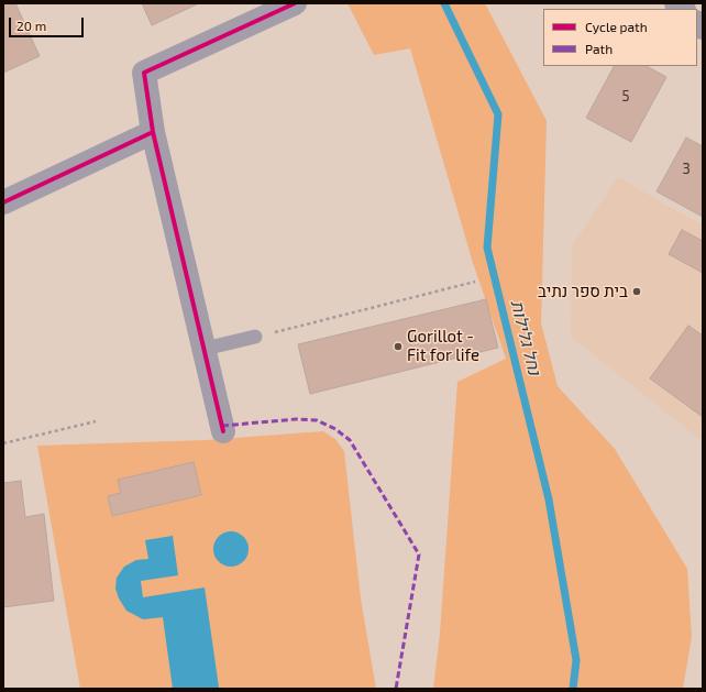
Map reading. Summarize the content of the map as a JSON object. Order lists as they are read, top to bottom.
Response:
{
  "water": ["נחל גלילות"],
  "places": ["בית ספר נתיב", "Gorillot - Fit for life"],
  "house_numbers": ["5", "3"],
  "legend": ["Cycle path", "Path"],
  "scale_bar": "20 m"
}
